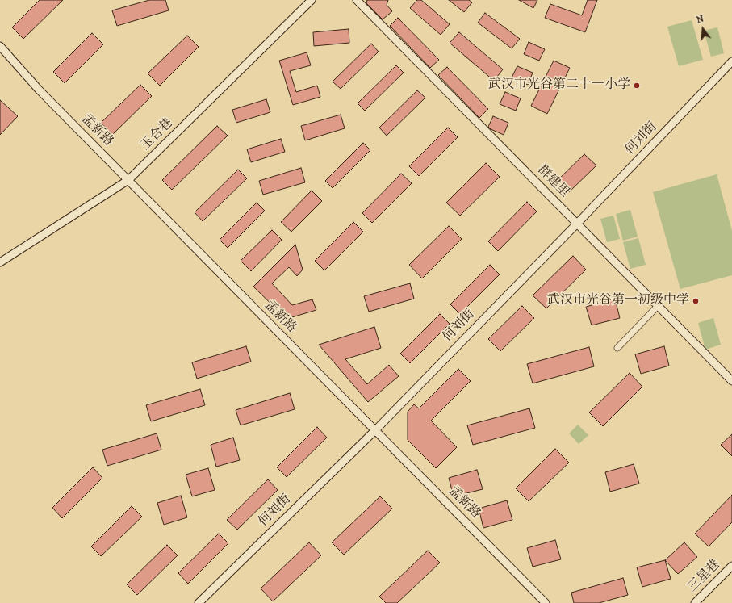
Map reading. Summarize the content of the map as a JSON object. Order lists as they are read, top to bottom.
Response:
{
  "streets": {
    "street": [
      "孟新路",
      "玉合巷",
      "何刘街",
      "群建里",
      "三星巷"
    ]
  },
  "crossings": [
    ["孟新路", "玉合巷"],
    ["孟新路", "何刘街"],
    ["何刘街", "群建里"]
  ],
  "places": ["武汉市光谷第二十一小学", "武汉市光谷第一初级中学"],
  "north": "top"
}
